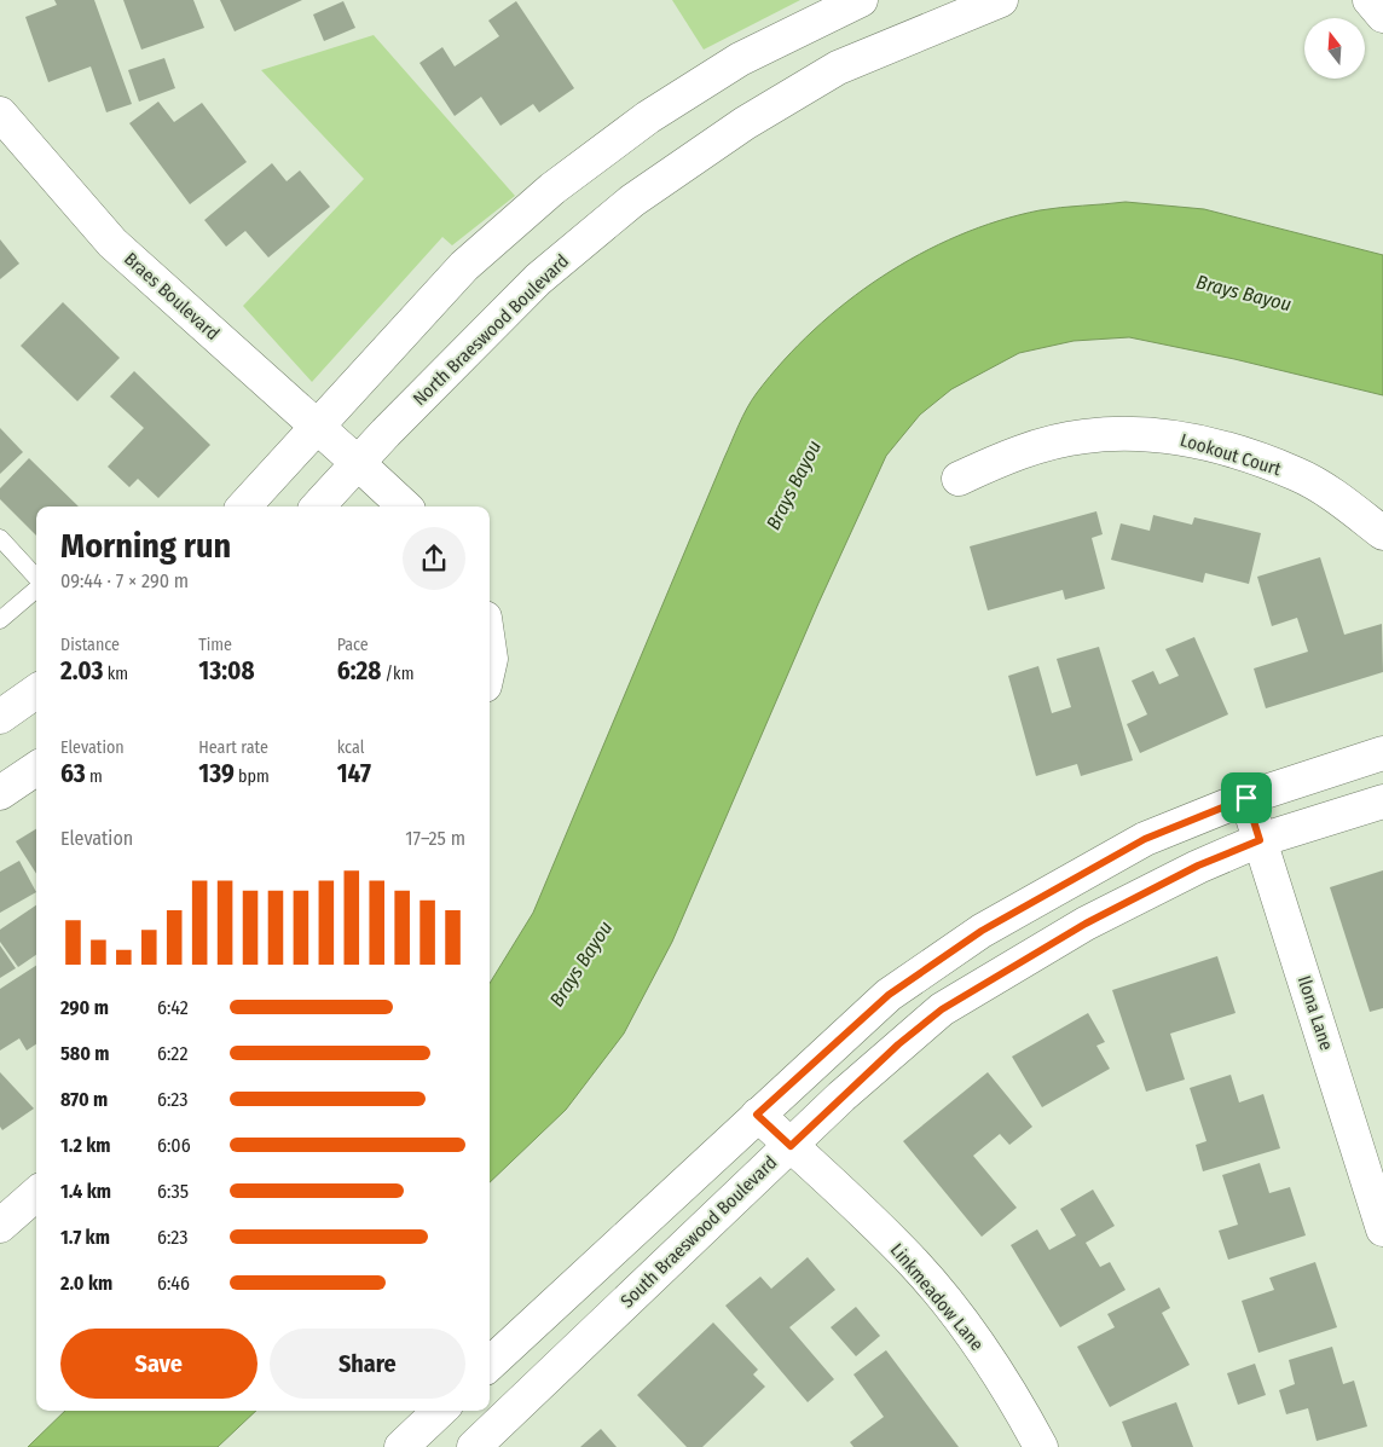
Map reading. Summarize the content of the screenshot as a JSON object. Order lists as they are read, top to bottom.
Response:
{
  "streets": {
    "main road": [
      "Braes Boulevard",
      "North Braeswood Boulevard",
      "Lookout Court",
      "Ilona Lane",
      "South Braeswood Boulevard",
      "Linkmeadow Lane"
    ]
  },
  "crossings": [
    ["Braes Boulevard", "North Braeswood Boulevard"],
    ["Ilona Lane", "South Braeswood Boulevard"],
    ["South Braeswood Boulevard", "Linkmeadow Lane"]
  ],
  "water": ["Brays Bayou"],
  "north": "top",
  "page": {
    "heading": ["Morning run", "09:44 · 7 × 290 m"],
    "stats": [
      ["Distance", "2.03 km"],
      ["Time", "13:08"],
      ["Pace", "6:28 /km"],
      ["Elevation", "63 m"],
      ["Heart rate", "139 bpm"],
      ["kcal", "147"]
    ],
    "chart": ["Elevation", "17–25 m"],
    "list": [
      {
        "name": "290 m",
        "note": "6:42"
      },
      {
        "name": "580 m",
        "note": "6:22"
      },
      {
        "name": "870 m",
        "note": "6:23"
      },
      {
        "name": "1.2 km",
        "note": "6:06"
      },
      {
        "name": "1.4 km",
        "note": "6:35"
      },
      {
        "name": "1.7 km",
        "note": "6:23"
      },
      {
        "name": "2.0 km",
        "note": "6:46"
      }
    ],
    "buttons": ["Save", "Share"]
  }
}
